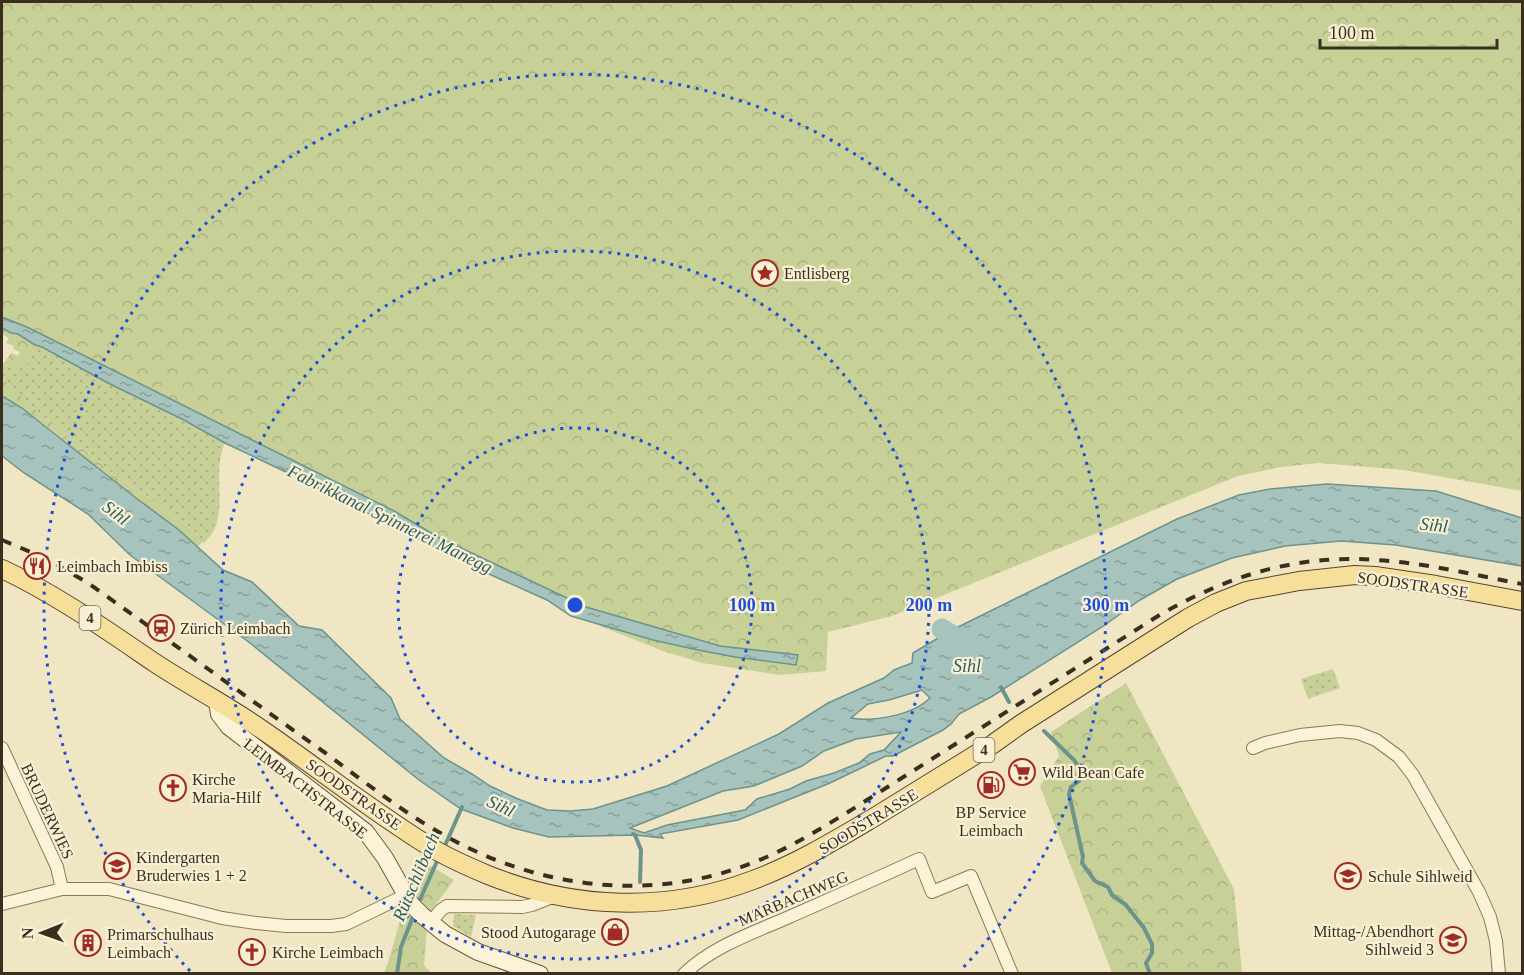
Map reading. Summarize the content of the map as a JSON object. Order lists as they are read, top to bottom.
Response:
{
  "streets": {
    "main road": ["SOODSTRASSE", "4"],
    "street": ["LEIMBACHSTRASSE", "BRUDERWIES", "MARBACHWEG"]
  },
  "crossings": [
    ["SOODSTRASSE", "4"],
    ["SOODSTRASSE", "LEIMBACHSTRASSE"],
    ["4", "LEIMBACHSTRASSE"]
  ],
  "water": ["Sihl", "Fabrikkanal Spinnerei Manegg", "Rütschlibach"],
  "places": {
    "place": ["Entlisberg"],
    "restaurant": ["Leimbach Imbiss"],
    "station": ["Zürich Leimbach"],
    "supermarket": ["Wild Bean Cafe"],
    "fuel station": ["BP Service Leimbach"],
    "church": ["Kirche Maria-Hilf", "Kirche Leimbach"],
    "school or university": ["Kindergarten Bruderwies 1 + 2", "Schule Sihlweid", "Mittag-/Abendhort Sihlweid 3"],
    "shop": ["Stood Autogarage"],
    "building": ["Primarschulhaus Leimbach"]
  },
  "scale_bar": "100 m",
  "north": "left",
  "rings": ["100 m", "200 m", "300 m"]
}
